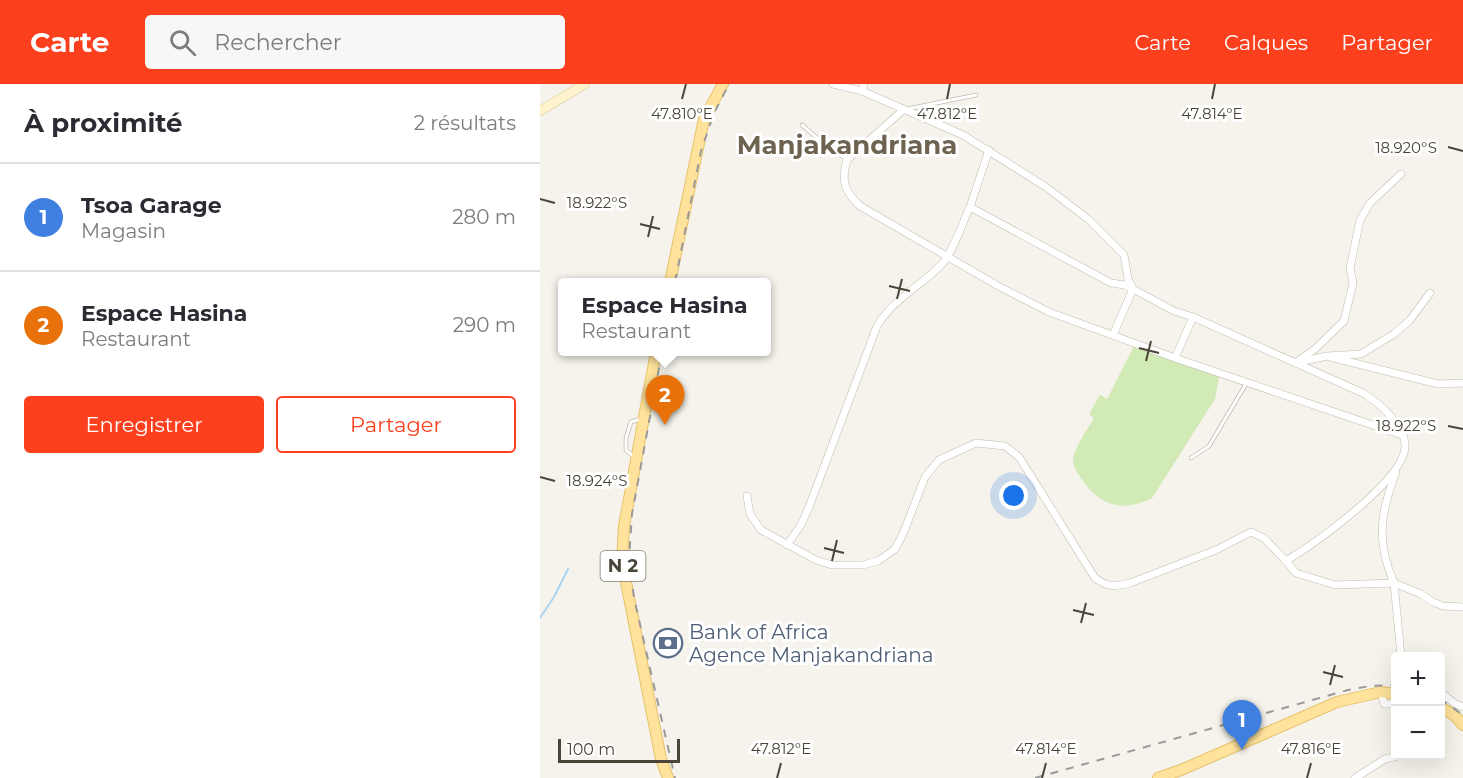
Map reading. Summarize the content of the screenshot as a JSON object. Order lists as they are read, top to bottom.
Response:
{
  "streets": {
    "main road": ["N 2"]
  },
  "districts": ["Manjakandriana"],
  "places": {
    "bank": ["Bank of Africa Agence Manjakandriana"]
  },
  "scale_bar": "100 m",
  "page": {
    "header": "Carte",
    "search": "Rechercher",
    "nav": ["Carte", "Calques", "Partager"],
    "heading": ["À proximité", "2 résultats"],
    "list": [
      {
        "mark": "1",
        "name": "Tsoa Garage",
        "note": "Magasin",
        "value": "280 m"
      },
      {
        "mark": "2",
        "name": "Espace Hasina",
        "note": "Restaurant",
        "value": "290 m"
      }
    ],
    "popup": ["Espace Hasina", "Restaurant"],
    "pins": ["2", "1"],
    "buttons": ["Enregistrer", "Partager"],
    "map_buttons": ["+", "−"],
    "scale": "100 m"
  },
  "coordinates": [
    "47.810°E",
    "47.812°E",
    "47.814°E",
    "18.920°S",
    "18.922°S",
    "18.924°S",
    "47.816°E"
  ]
}
